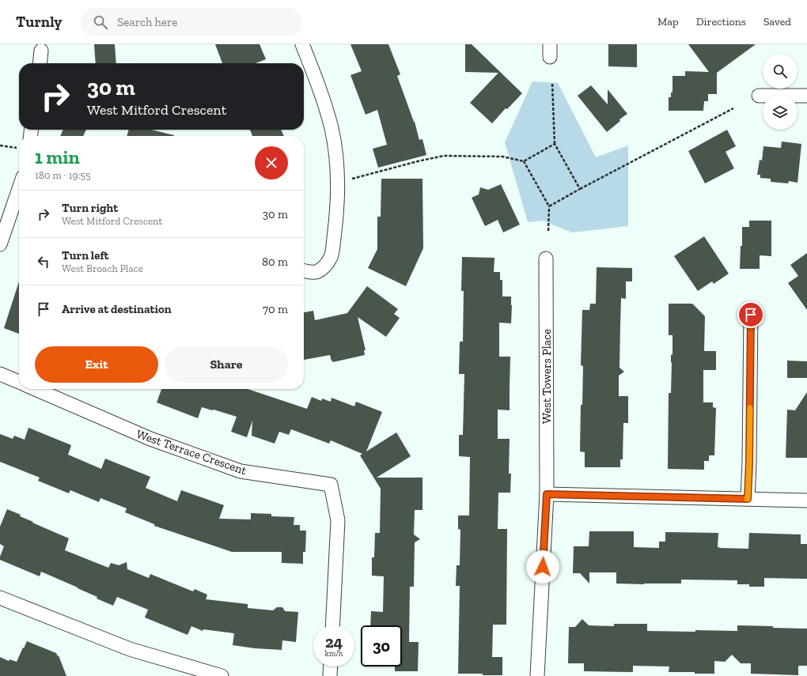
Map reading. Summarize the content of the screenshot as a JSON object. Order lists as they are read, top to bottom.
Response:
{
  "streets": {
    "street": ["West Towers Place", "West Terrace Crescent"]
  },
  "page": {
    "header": "Turnly",
    "search": "Search here",
    "nav": ["Map", "Directions", "Saved"],
    "turn": ["30 m", "West Mitford Crescent"],
    "heading": ["1 min", "180 m · 19:55"],
    "list": [
      {
        "name": "Turn right",
        "note": "West Mitford Crescent",
        "value": "30 m"
      },
      {
        "name": "Turn left",
        "note": "West Broach Place",
        "value": "80 m"
      },
      {
        "name": "Arrive at destination",
        "value": "70 m"
      }
    ],
    "buttons": ["Exit", "Share"],
    "speed": "24 km/h",
    "limit": "30"
  }
}
